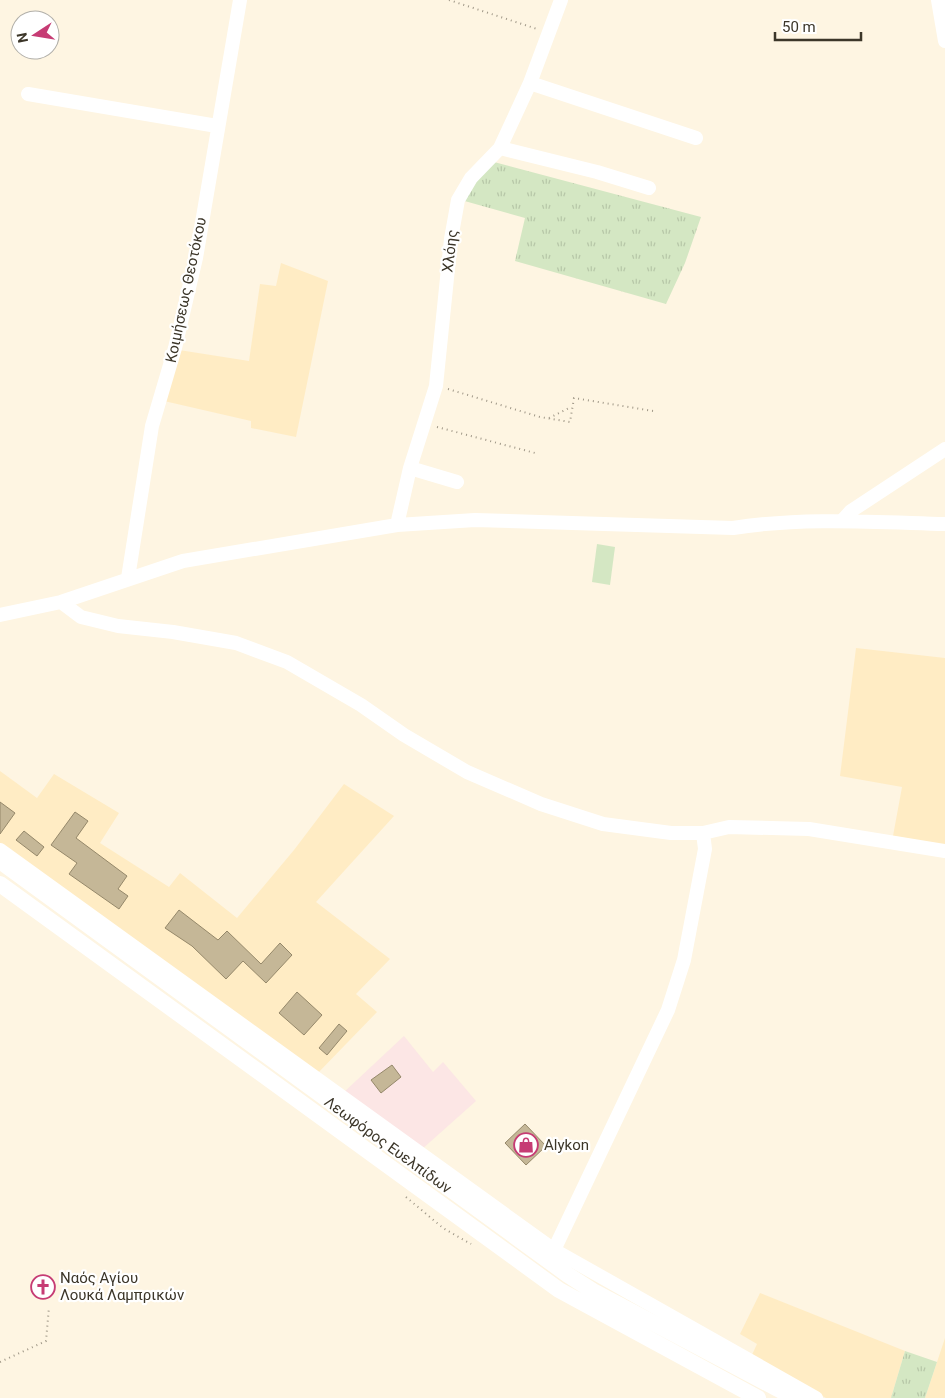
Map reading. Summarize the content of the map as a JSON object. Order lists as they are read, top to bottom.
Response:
{
  "streets": {
    "main road": ["Λεωφόρος Ευελπίδων"],
    "street": ["Χλόης", "Κοιμήσεως Θεοτόκου"]
  },
  "places": {
    "shop": ["Alykon"],
    "church": ["Ναός Αγίου Λουκά Λαμπρικών"]
  },
  "scale_bar": "50 m",
  "north": "left"
}
